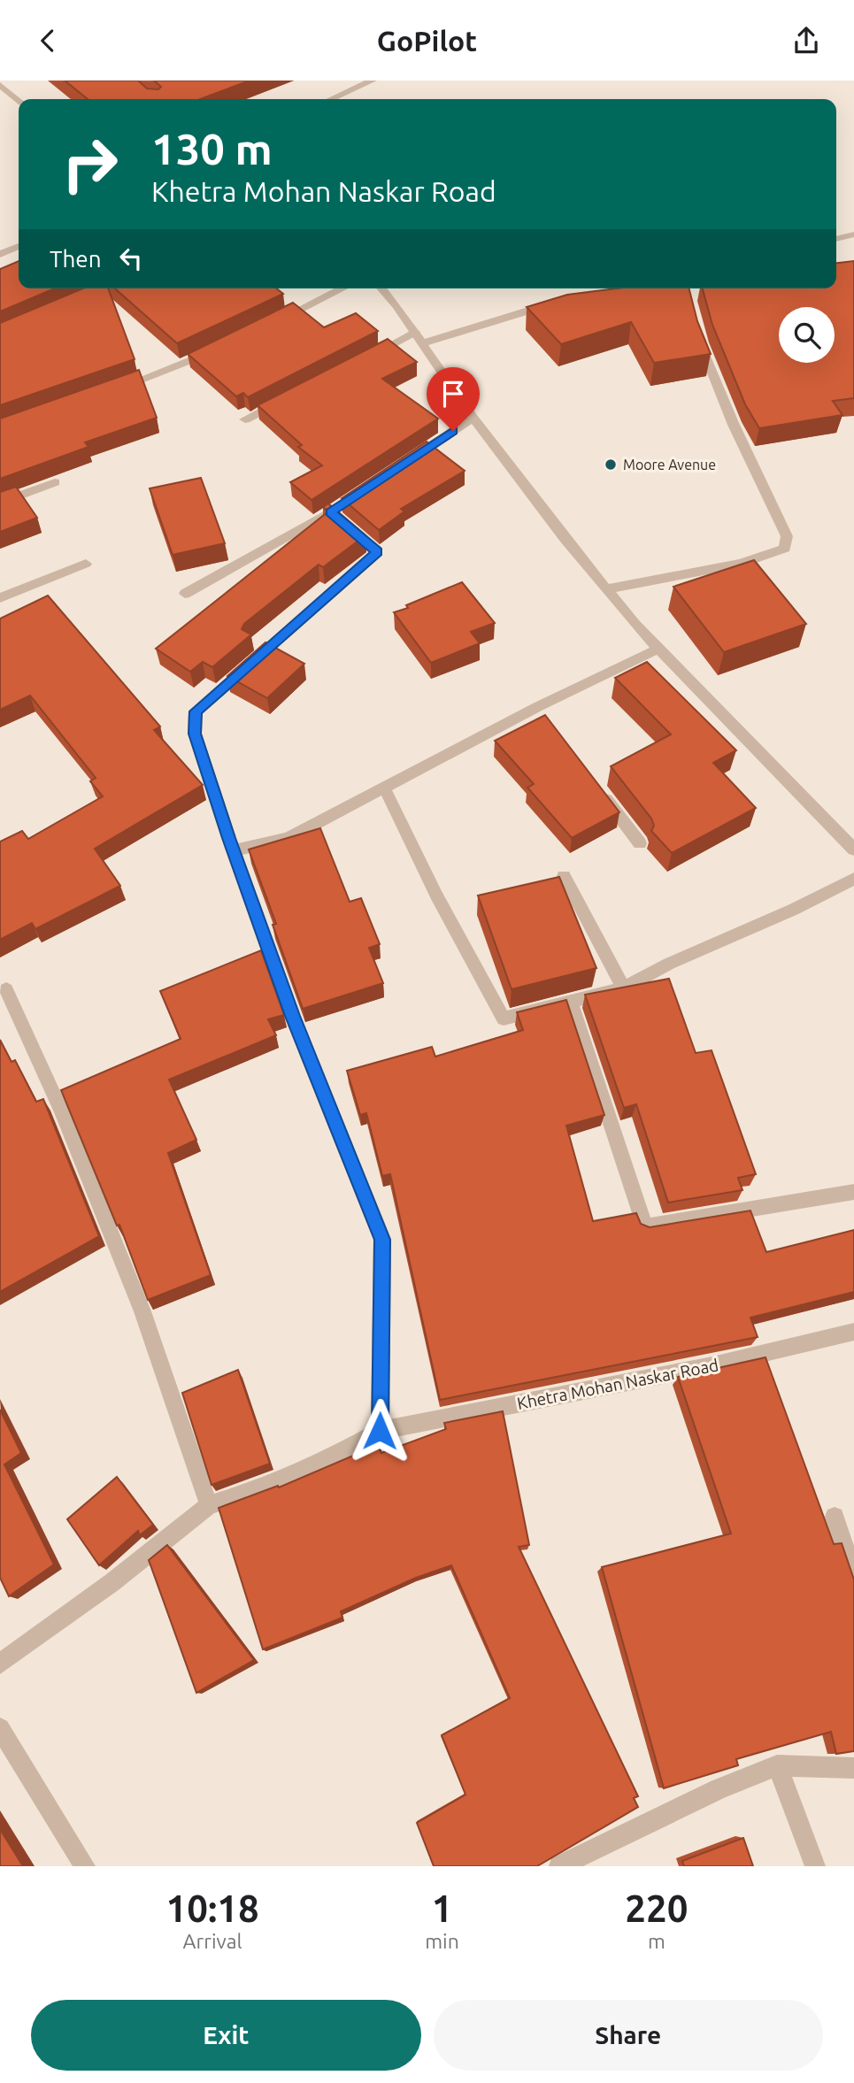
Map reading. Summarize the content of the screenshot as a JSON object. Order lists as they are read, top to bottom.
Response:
{
  "streets": {
    "street": ["Khetra Mohan Naskar Road"]
  },
  "places": ["Moore Avenue"],
  "page": {
    "header": "GoPilot",
    "turn": ["130 m", "Khetra Mohan Naskar Road"],
    "then": "Then",
    "eta": [
      "10:18",
      "Arrival",
      "1",
      "min",
      "220",
      "m"
    ],
    "buttons": ["Exit", "Share"]
  }
}
